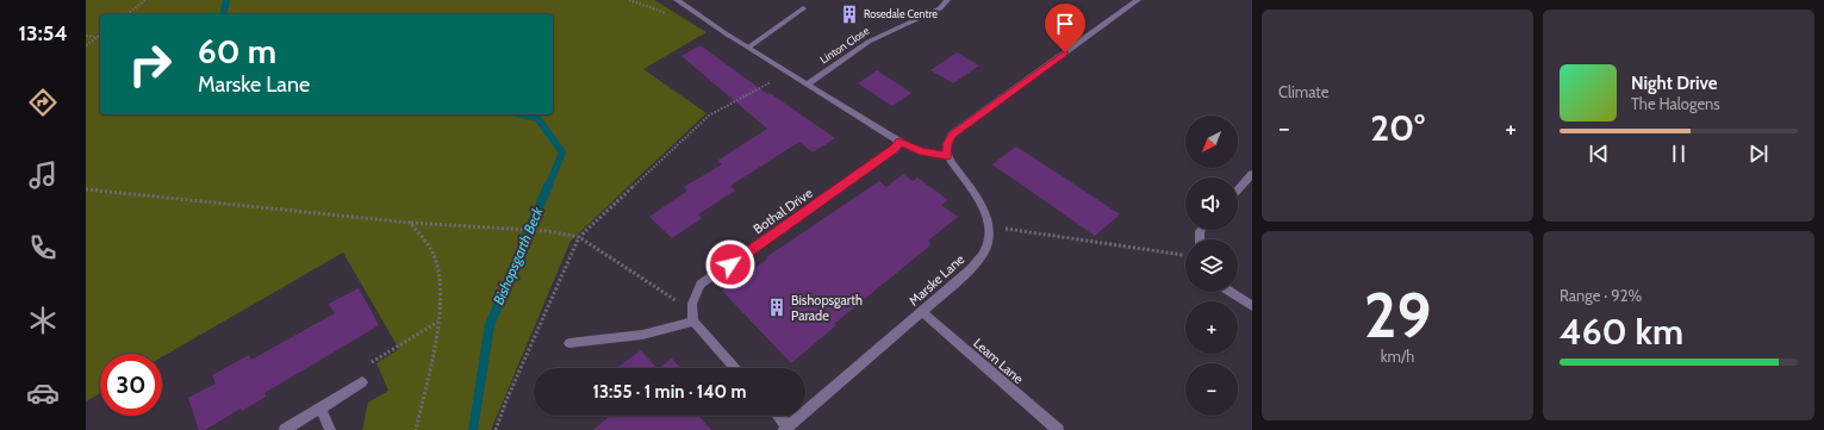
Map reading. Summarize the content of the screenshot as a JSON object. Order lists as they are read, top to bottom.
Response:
{
  "streets": {
    "street": [
      "Linton Close",
      "Bothal Drive",
      "Marske Lane",
      "Leam Lane"
    ]
  },
  "crossings": [
    ["Marske Lane", "Leam Lane"]
  ],
  "water": ["Bishopsgarth Beck"],
  "places": {
    "building": ["Rosedale Centre", "Bishopsgarth Parade"]
  },
  "north": "bottom left",
  "page": {
    "tabs": "13:54",
    "tile": [
      "Climate",
      ["29", "km/h"],
      ["Range · 92%", "460 km"]
    ],
    "turn": ["60 m", "Marske Lane"],
    "song": ["Night Drive", "The Halogens"],
    "heat": ["−", "20°", "+"],
    "map_buttons": ["+", "−"],
    "limit": "30",
    "trip": "13:55 · 1 min · 140 m"
  }
}
